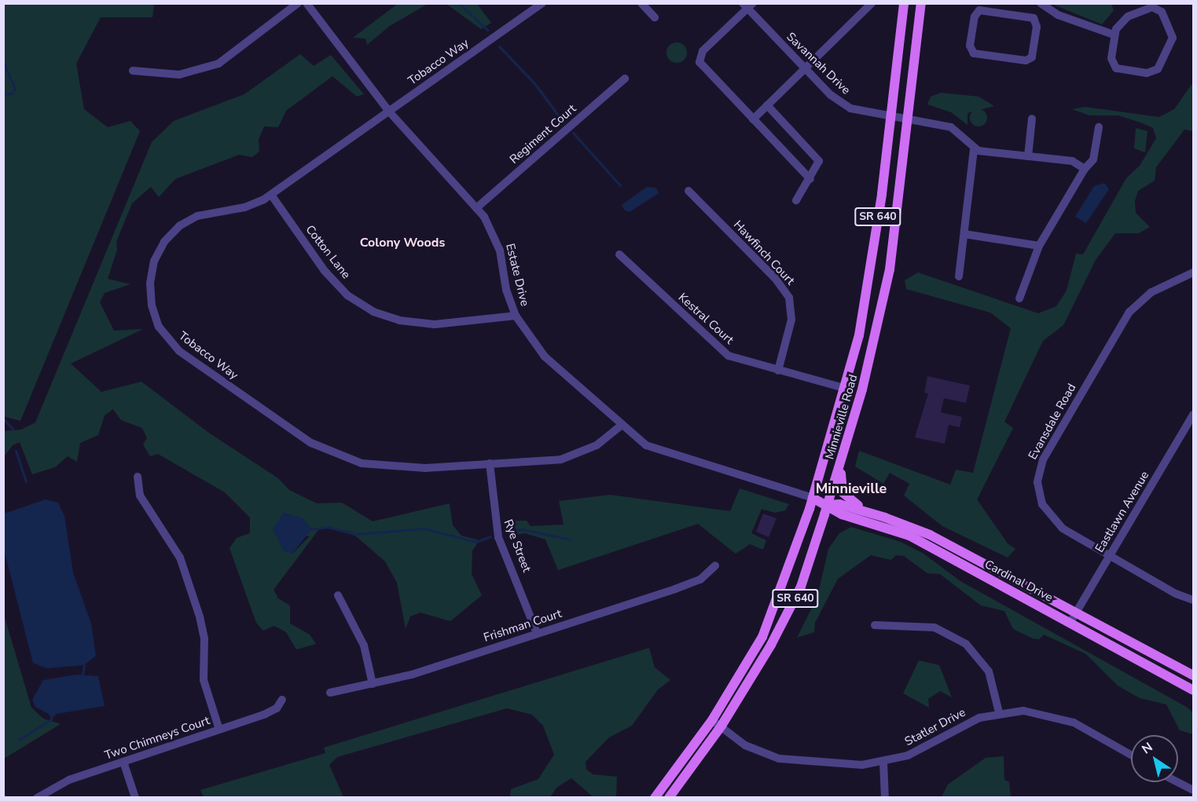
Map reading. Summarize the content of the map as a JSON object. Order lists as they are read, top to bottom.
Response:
{
  "streets": {
    "main road": ["SR 640", "Minnieville Road", "Cardinal Drive"],
    "street": [
      "Tobacco Way",
      "Savannah Drive",
      "Regiment Court",
      "Cotton Lane",
      "Hawfinch Court",
      "Estate Drive",
      "Kestral Court",
      "Evansdale Road",
      "Eastlawn Avenue",
      "Rye Street",
      "Frishman Court",
      "Statler Drive",
      "Two Chimneys Court"
    ]
  },
  "crossings": [
    ["Tobacco Way", "Cotton Lane"],
    ["Tobacco Way", "Estate Drive"],
    ["Tobacco Way", "Rye Street"],
    ["Savannah Drive", "Minnieville Road"],
    ["Regiment Court", "Estate Drive"],
    ["Cotton Lane", "Estate Drive"],
    ["Hawfinch Court", "Kestral Court"],
    ["Estate Drive", "Minnieville Road"],
    ["Estate Drive", "Cardinal Drive"],
    ["Kestral Court", "Minnieville Road"],
    ["Minnieville Road", "Cardinal Drive"],
    ["Minnieville Road", "Statler Drive"],
    ["Evansdale Road", "Eastlawn Avenue"],
    ["Eastlawn Avenue", "Cardinal Drive"],
    ["Rye Street", "Frishman Court"]
  ],
  "districts": ["Colony Woods", "Minnieville"],
  "north": "top left"
}
